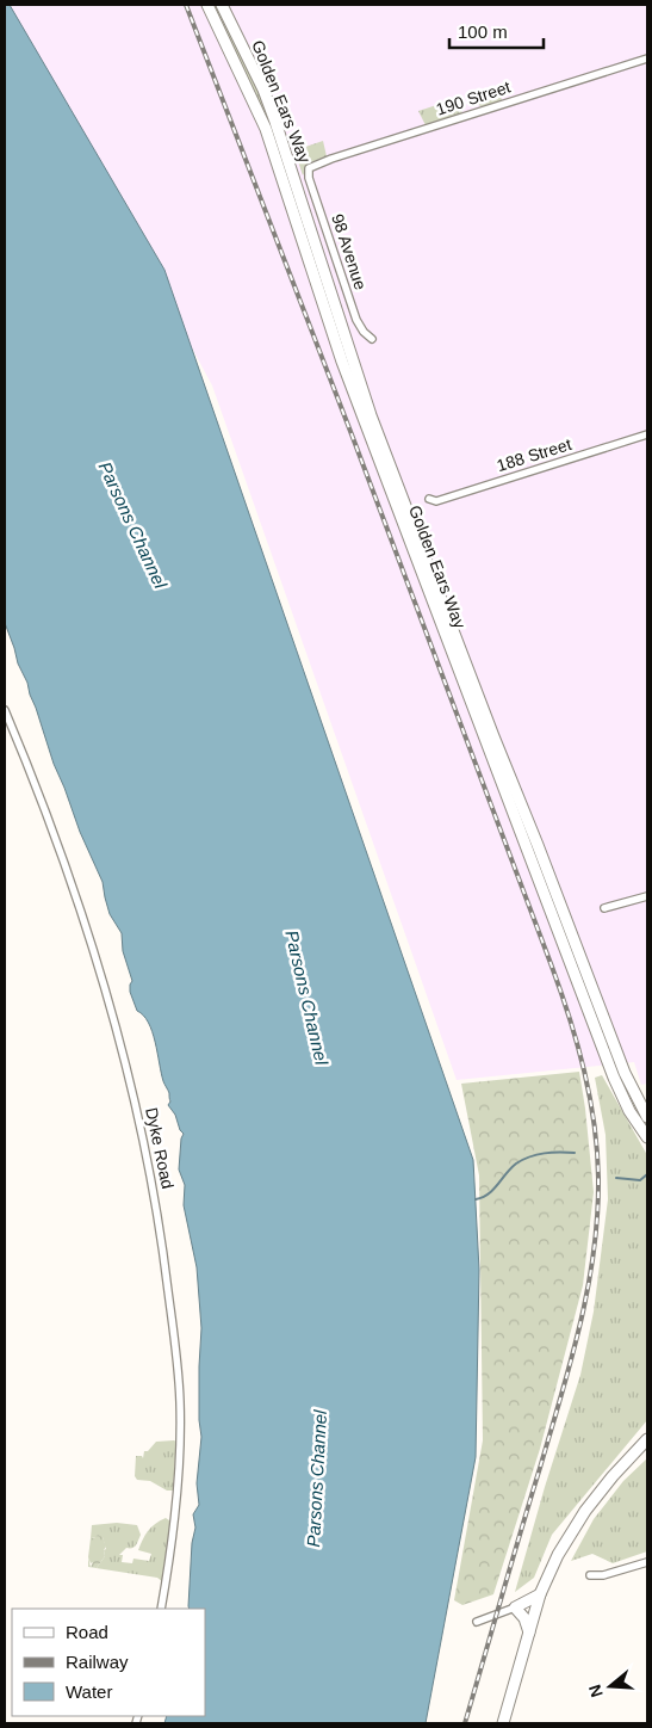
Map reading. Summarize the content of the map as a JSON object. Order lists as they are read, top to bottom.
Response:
{
  "streets": {
    "main road": ["Golden Ears Way"],
    "street": [
      "190 Street",
      "98 Avenue",
      "188 Street",
      "Dyke Road"
    ]
  },
  "crossings": [
    ["190 Street", "98 Avenue"]
  ],
  "water": ["Parsons Channel"],
  "legend": ["Road", "Railway", "Water"],
  "scale_bar": "100 m",
  "north": "left"
}
